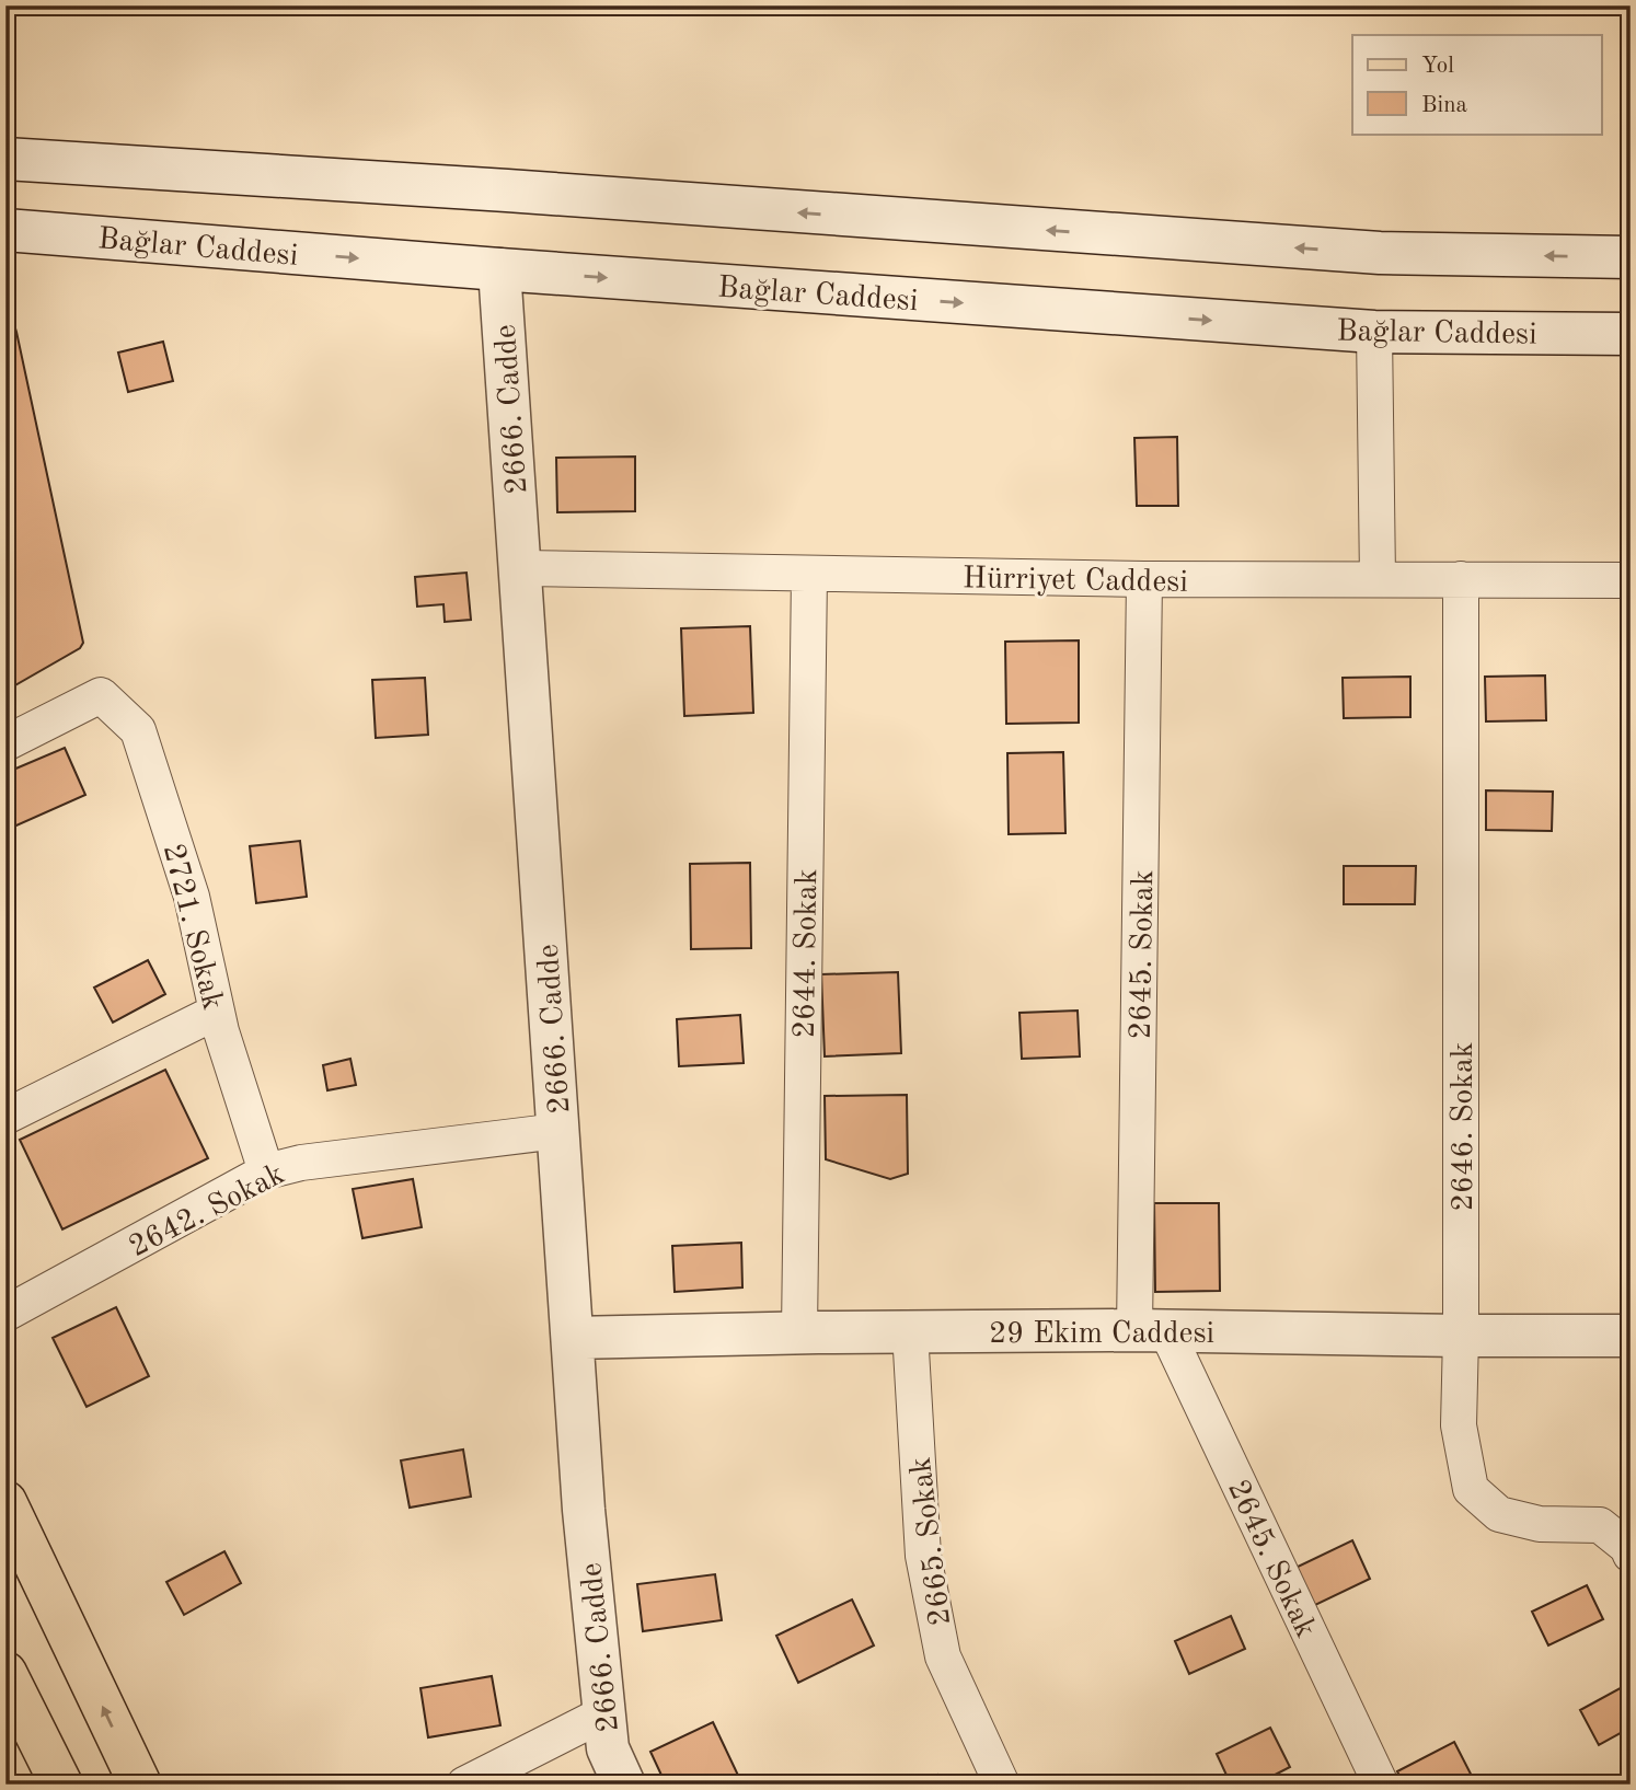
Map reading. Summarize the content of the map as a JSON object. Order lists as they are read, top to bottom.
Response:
{
  "streets": {
    "main road": ["Bağlar Caddesi", "2666. Cadde", "29 Ekim Caddesi"],
    "street": [
      "Hürriyet Caddesi",
      "2721. Sokak",
      "2644. Sokak",
      "2645. Sokak",
      "2646. Sokak",
      "2642. Sokak",
      "2665. Sokak"
    ]
  },
  "crossings": [
    ["Bağlar Caddesi", "2666. Cadde"],
    ["2666. Cadde", "Hürriyet Caddesi"],
    ["2666. Cadde", "2642. Sokak"],
    ["2666. Cadde", "29 Ekim Caddesi"],
    ["Hürriyet Caddesi", "2644. Sokak"],
    ["Hürriyet Caddesi", "2645. Sokak"],
    ["Hürriyet Caddesi", "2646. Sokak"],
    ["2721. Sokak", "2642. Sokak"],
    ["2644. Sokak", "29 Ekim Caddesi"],
    ["2645. Sokak", "29 Ekim Caddesi"],
    ["2646. Sokak", "29 Ekim Caddesi"],
    ["29 Ekim Caddesi", "2665. Sokak"]
  ],
  "legend": ["Yol", "Bina"]
}
